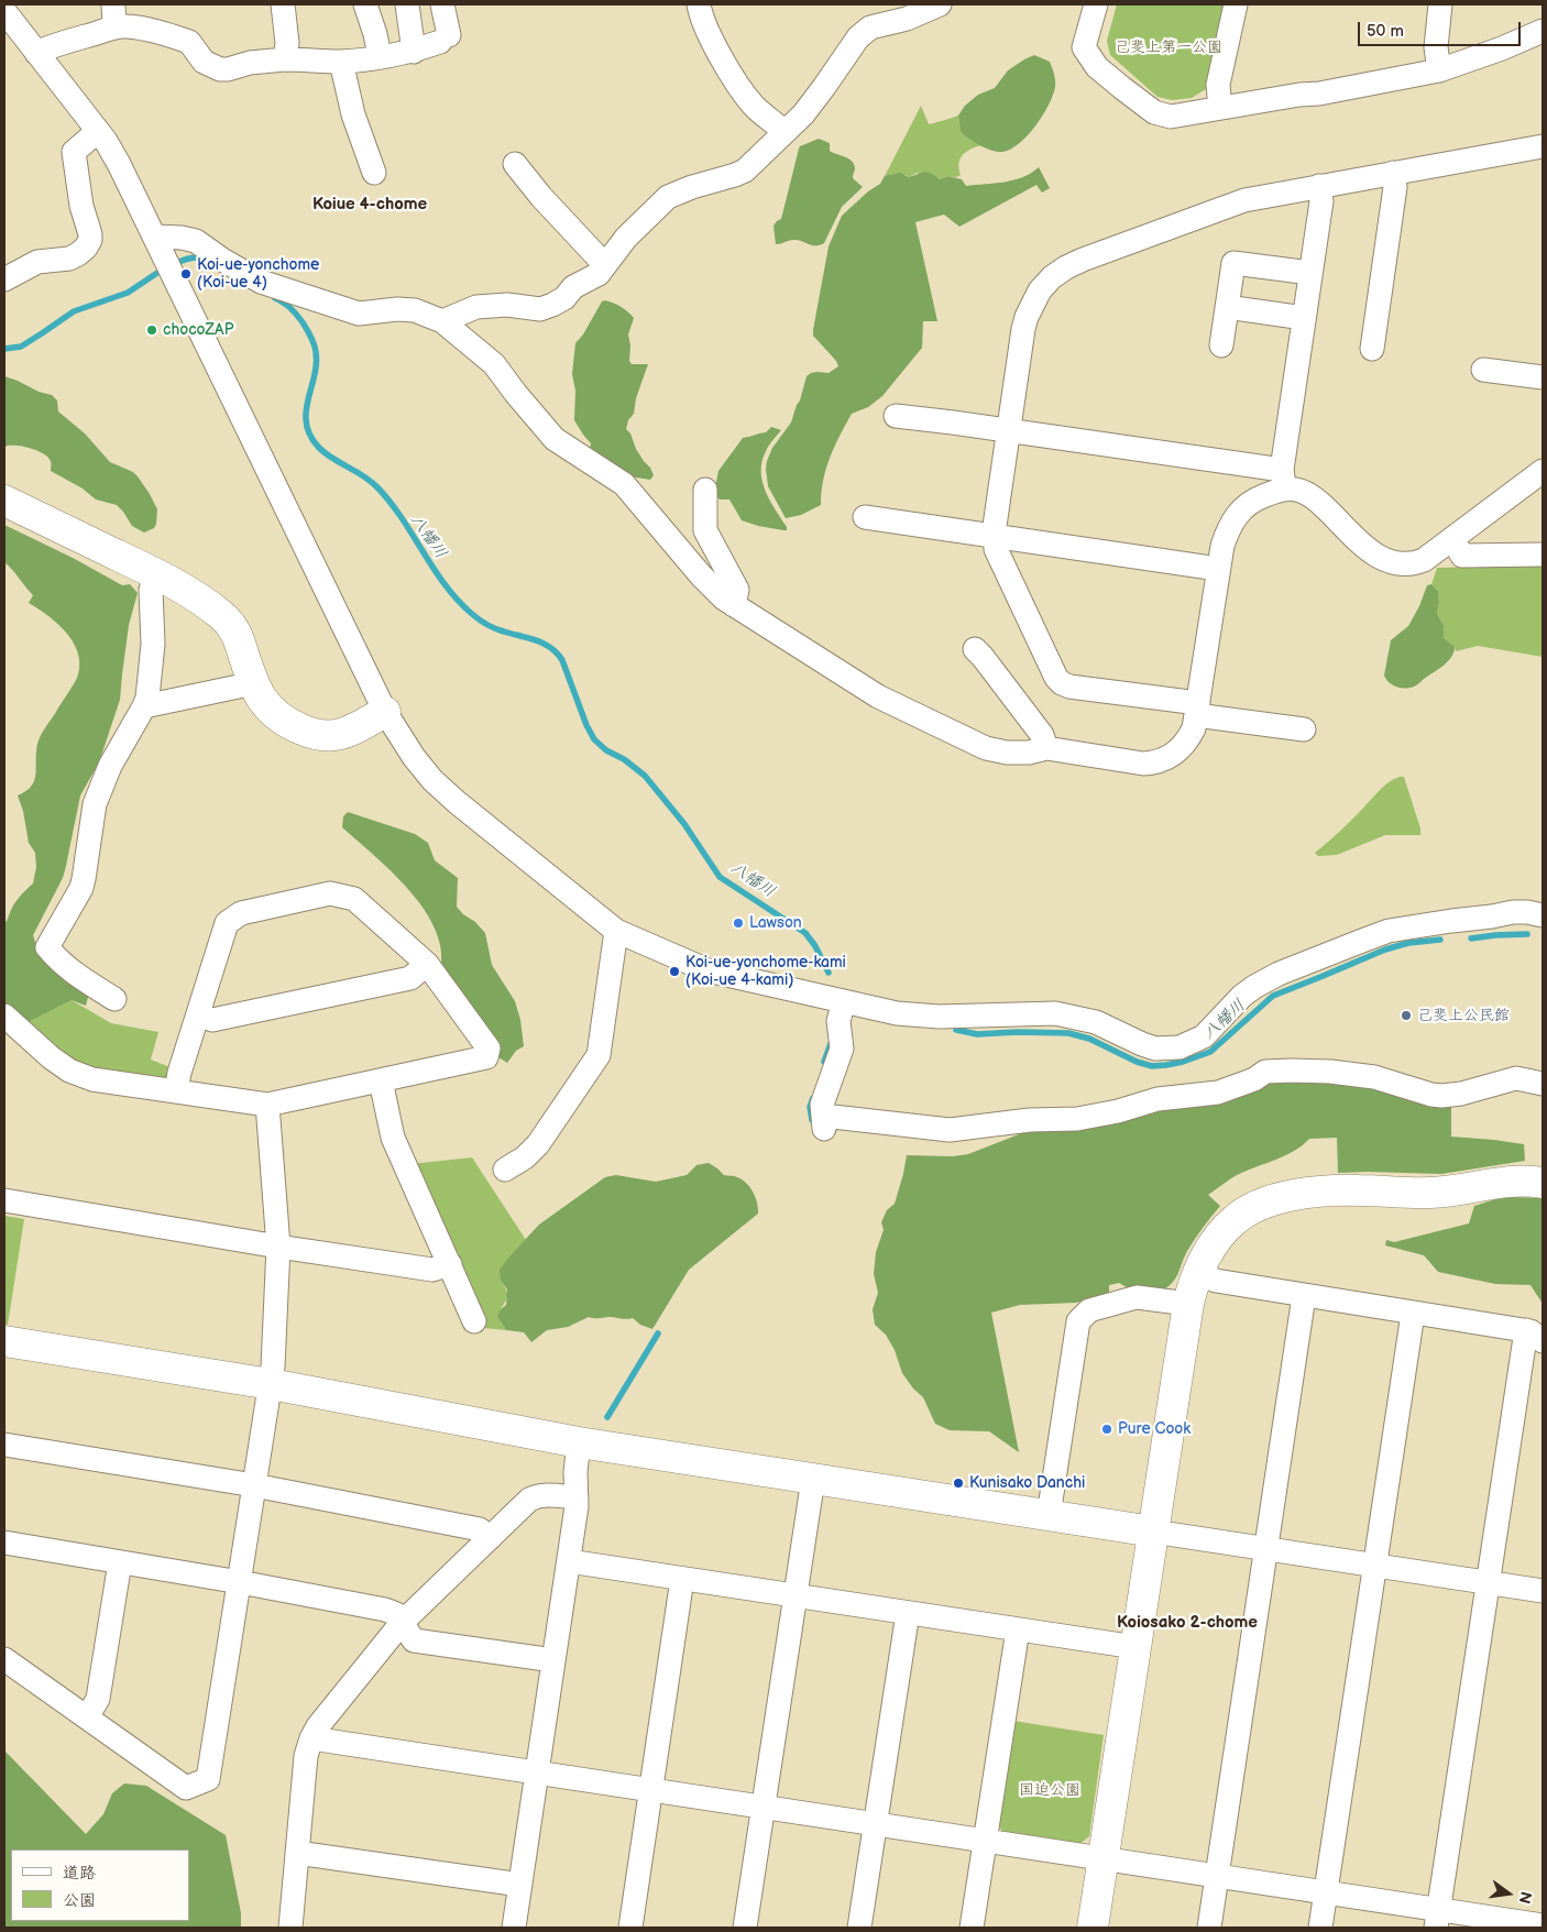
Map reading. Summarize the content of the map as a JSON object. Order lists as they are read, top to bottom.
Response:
{
  "districts": ["Koiue 4-chome", "Koiosako 2-chome"],
  "water": ["八幡川"],
  "parks": ["己斐上第一公園", "国迫公園"],
  "places": [
    "Koi-ue-yonchome (Koi-ue 4)",
    "chocoZAP",
    "Lawson",
    "Koi-ue-yonchome-kami (Koi-ue 4-kami)",
    "己斐上公民館",
    "Pure Cook",
    "Kunisako Danchi"
  ],
  "legend": ["道路", "公園"],
  "scale_bar": "50 m",
  "north": "right"
}
